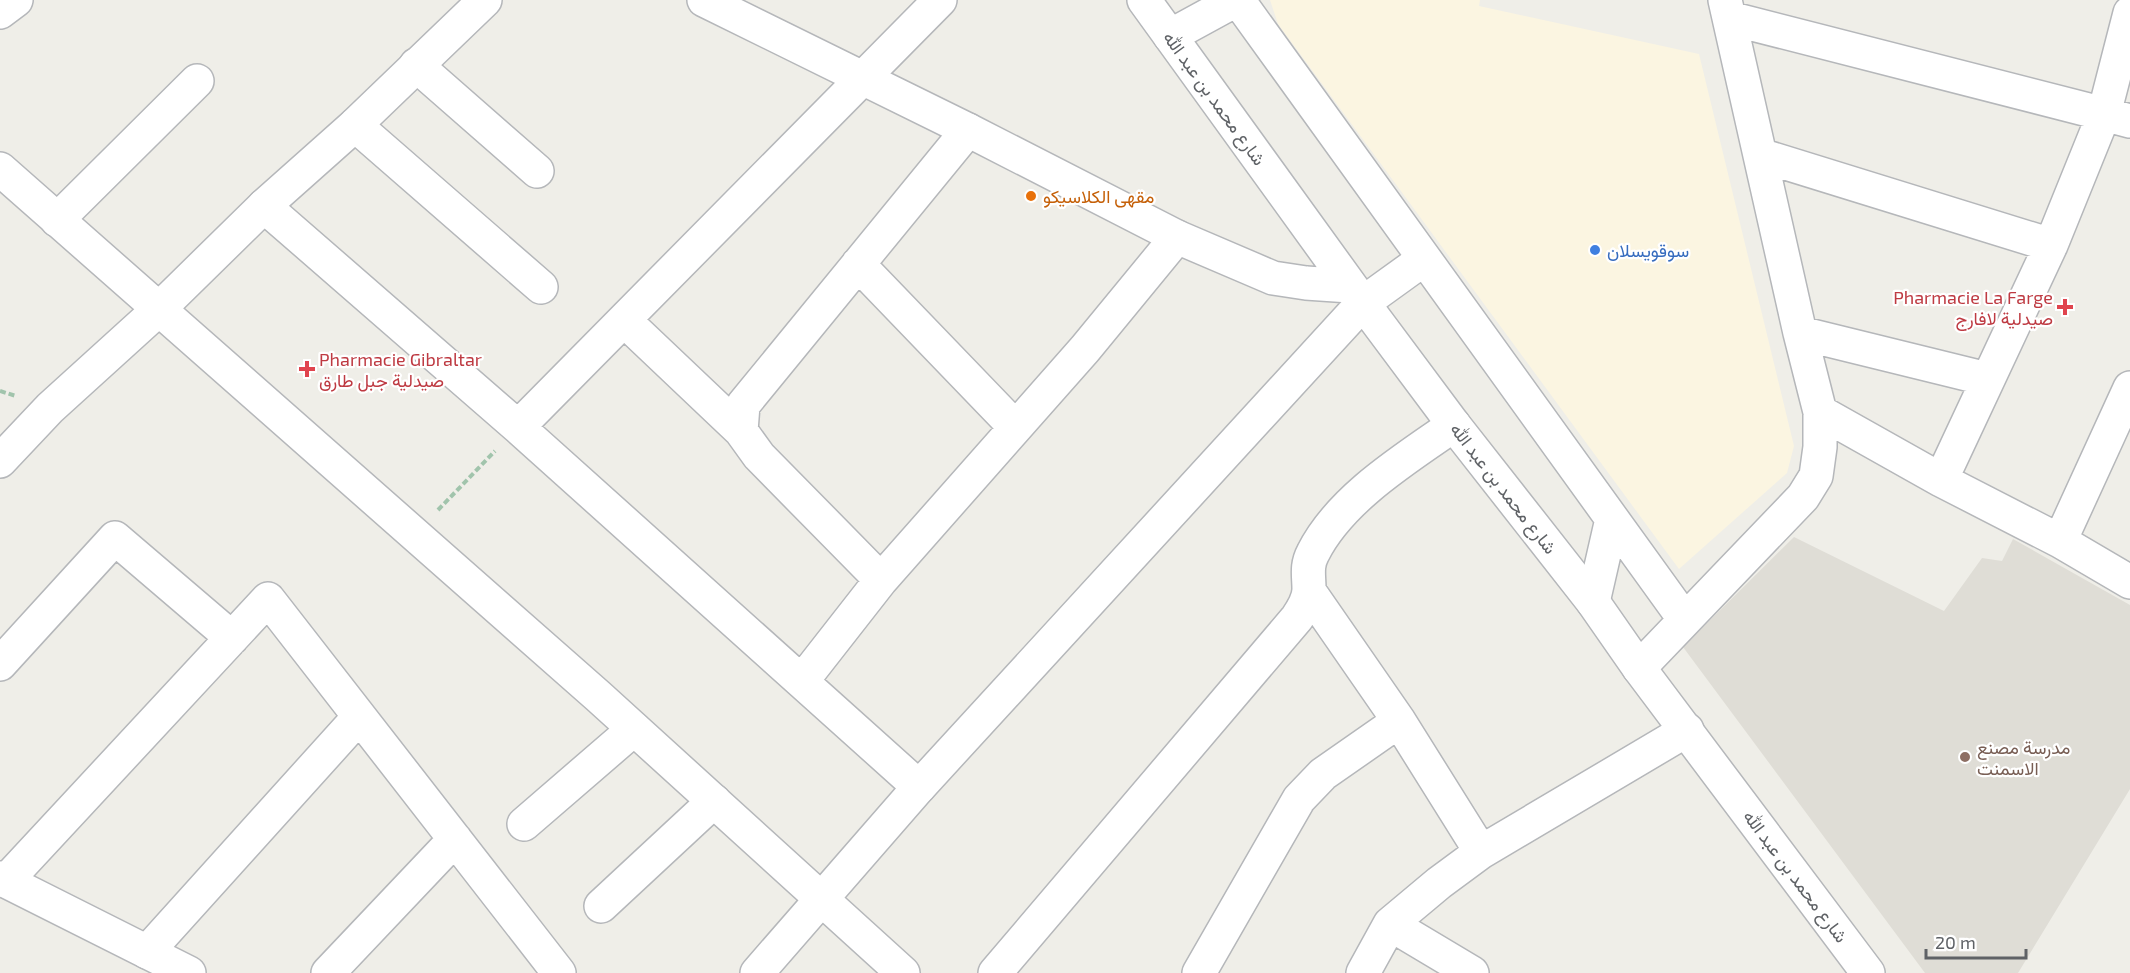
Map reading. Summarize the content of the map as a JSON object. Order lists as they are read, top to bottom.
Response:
{
  "streets": {
    "street": ["شارع محمد بن عبد الله"]
  },
  "places": {
    "other": ["مقهى الكلاسيكو", "سوقويسلان", "مدرسة مصنع الاسمنت"],
    "health": ["Pharmacie La Farge صيدلية لافارج", "Pharmacie Gibraltar صيدلية جبل طارق"]
  },
  "scale_bar": "20 m"
}
